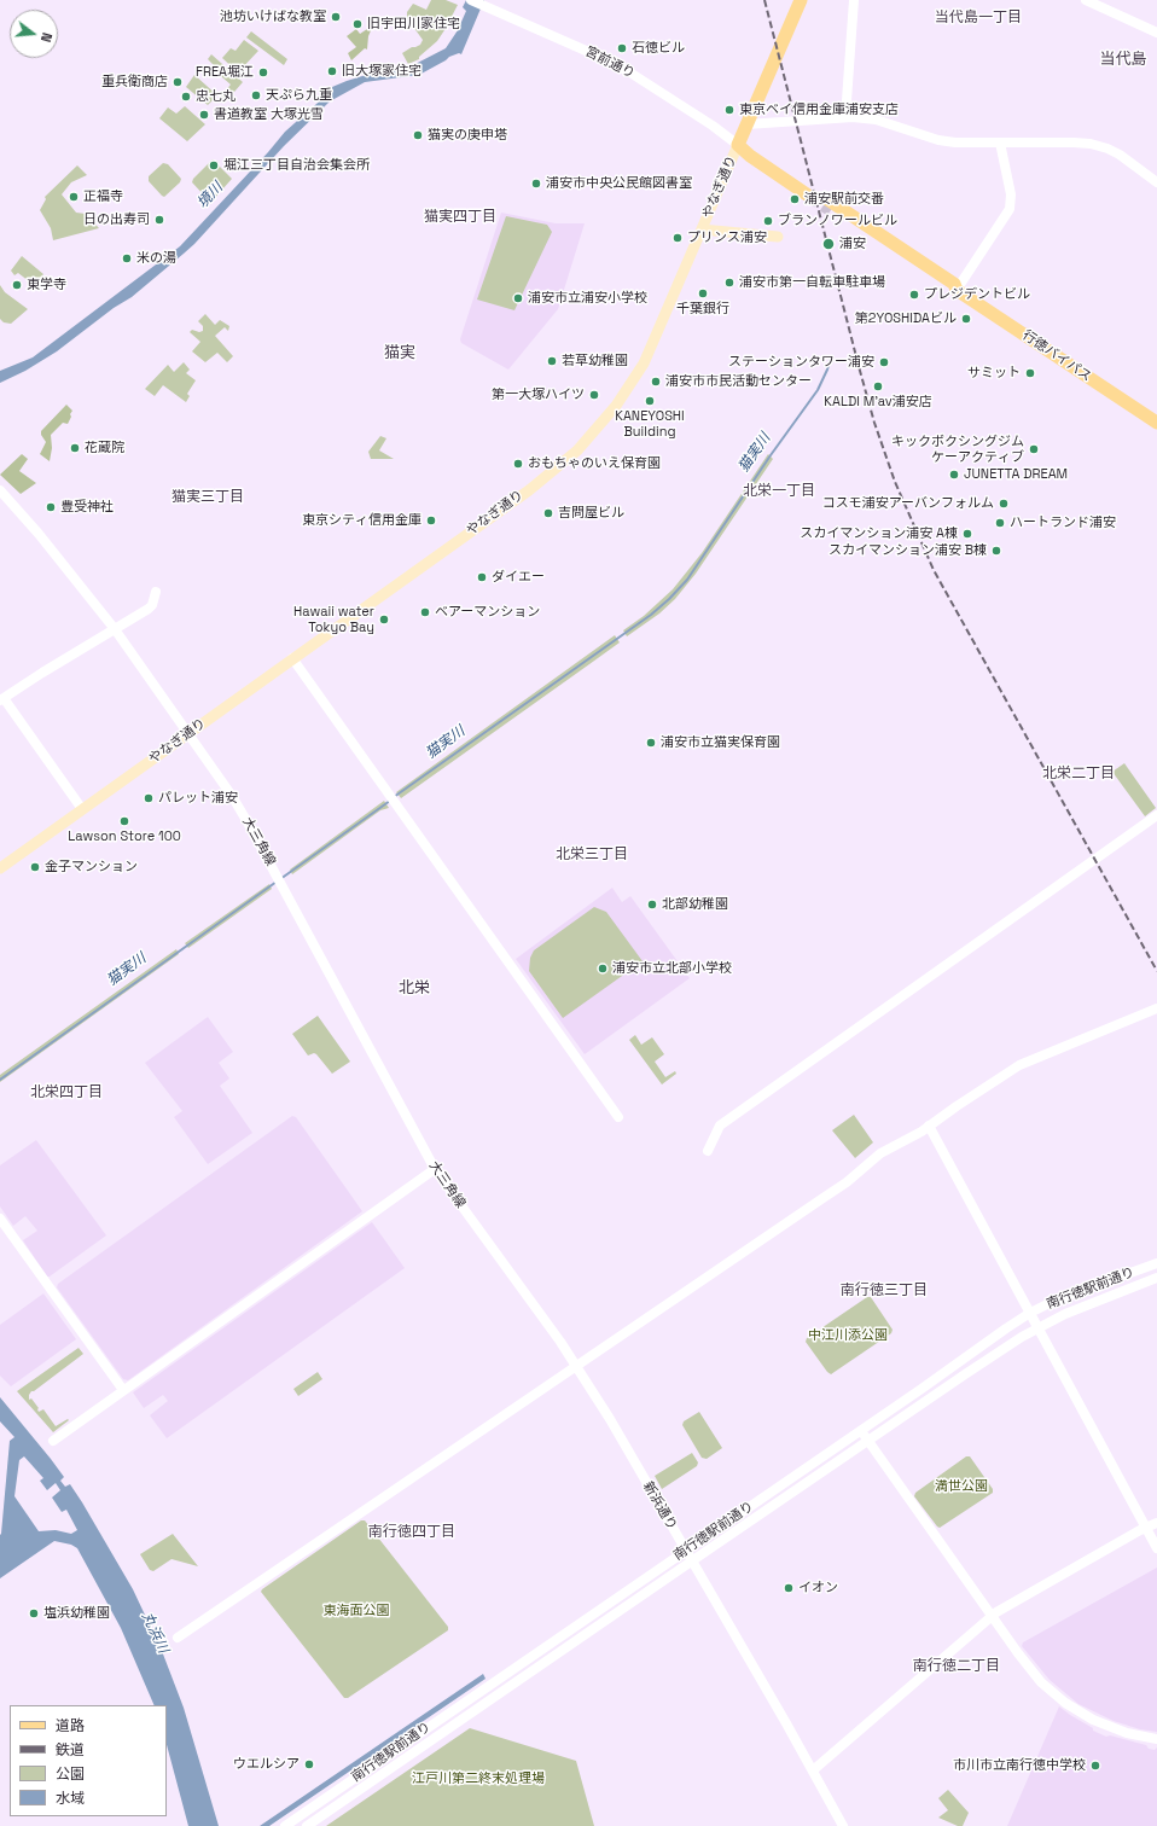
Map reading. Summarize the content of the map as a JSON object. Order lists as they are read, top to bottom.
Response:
{
  "streets": {
    "main road": ["やなぎ通り", "行徳バイパス"],
    "street": [
      "宮前通り",
      "大三角線",
      "南行徳駅前通り",
      "新浜通り"
    ]
  },
  "crossings": [
    ["宮前通り", "やなぎ通り"],
    ["やなぎ通り", "大三角線"],
    ["大三角線", "新浜通り"],
    ["南行徳駅前通り", "新浜通り"]
  ],
  "districts": [
    "当代島一丁目",
    "当代島",
    "猫実四丁目",
    "猫実",
    "北栄一丁目",
    "猫実三丁目",
    "北栄二丁目",
    "北栄三丁目",
    "北栄",
    "北栄四丁目",
    "南行徳三丁目",
    "南行徳四丁目",
    "南行徳二丁目"
  ],
  "water": ["境川", "猫実川", "丸浜川"],
  "parks": [
    "中江川添公園",
    "満世公園",
    "東海面公園",
    "江戸川第二終末処理場"
  ],
  "places": [
    "池坊いけばな教室",
    "旧宇田川家住宅",
    "石徳ビル",
    "旧大塚家住宅",
    "FREA堀江",
    "重兵衛商店",
    "天ぷら九重",
    "忠七丸",
    "東京ベイ信用金庫浦安支店",
    "書道教室 大塚光雪",
    "猫実の庚申塔",
    "堀江三丁目自治会集会所",
    "浦安市中央公民館図書室",
    "正福寺",
    "浦安駅前交番",
    "日の出寿司",
    "ブランノワールビル",
    "プリンス浦安",
    "浦安",
    "米の湯",
    "浦安市第一自転車駐車場",
    "東学寺",
    "千葉銀行",
    "プレジデントビル",
    "浦安市立浦安小学校",
    "第2YOSHIDAビル",
    "若草幼稚園",
    "ステーションタワー浦安",
    "サミット",
    "浦安市市民活動センター",
    "KALDI M’av浦安店",
    "第一大塚ハイツ",
    "KANEYOSHI Building",
    "花蔵院",
    "キックボクシングジム ケーアクティブ",
    "おもちゃのいえ保育園",
    "JUNETTA DREAM",
    "コスモ浦安アーバンフォルム",
    "豊受神社",
    "吉問屋ビル",
    "東京シティ信用金庫",
    "ハートランド浦安",
    "スカイマンション浦安 A棟",
    "スカイマンション浦安 B棟",
    "ダイエー",
    "ベアーマンション",
    "Hawaii water Tokyo Bay",
    "浦安市立猫実保育園",
    "パレット浦安",
    "Lawson Store 100",
    "金子マンション",
    "北部幼稚園",
    "浦安市立北部小学校",
    "イオン",
    "塩浜幼稚園",
    "ウエルシア",
    "市川市立南行徳中学校"
  ],
  "legend": [
    "道路",
    "鉄道",
    "公園",
    "水域"
  ],
  "north": "right"
}
